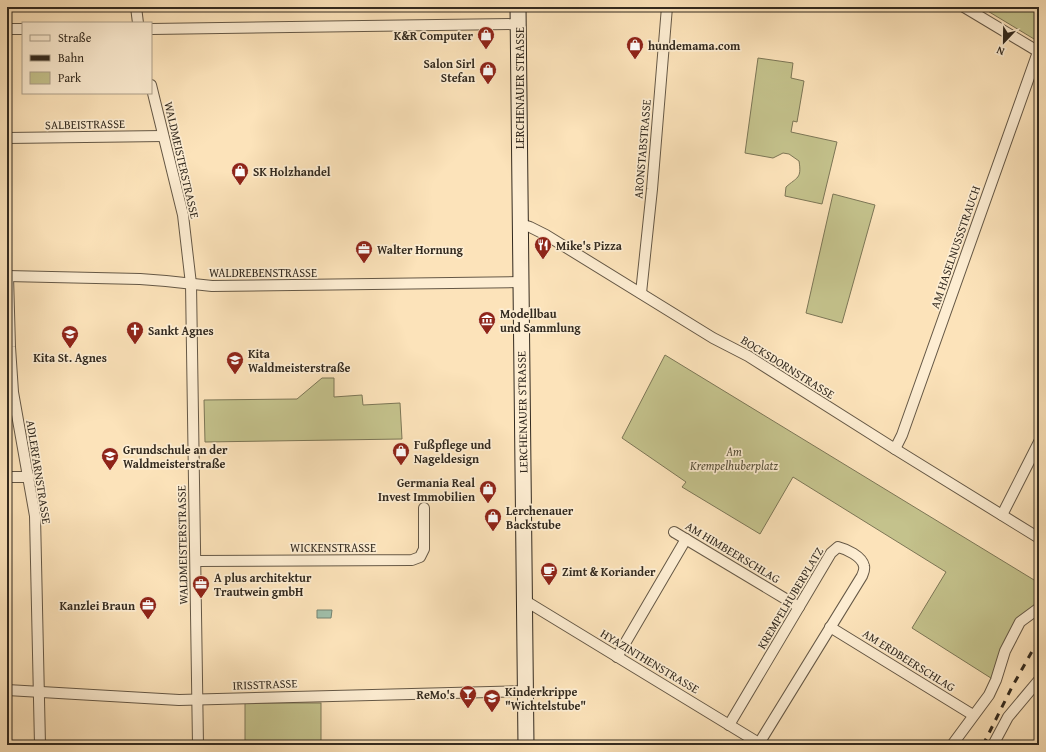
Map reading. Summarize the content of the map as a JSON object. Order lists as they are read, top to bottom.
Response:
{
  "streets": {
    "main road": ["LERCHENAUER STRASSE"],
    "street": [
      "SALBEISTRASSE",
      "ARONSTABSTRASSE",
      "WALDMEISTERSTRASSE",
      "AM HASELNUSSSTRAUCH",
      "WALDREBENSTRASSE",
      "BOCKSDORNSTRASSE",
      "ADLERFARNSTRASSE",
      "WICKENSTRASSE",
      "AM HIMBEERSCHLAG",
      "KREMPELHUBERPLATZ",
      "AM ERDBEERSCHLAG",
      "HYAZINTHENSTRASSE",
      "IRISSTRASSE"
    ]
  },
  "crossings": [
    ["LERCHENAUER STRASSE", "WALDREBENSTRASSE"],
    ["LERCHENAUER STRASSE", "BOCKSDORNSTRASSE"],
    ["LERCHENAUER STRASSE", "HYAZINTHENSTRASSE"],
    ["LERCHENAUER STRASSE", "IRISSTRASSE"],
    ["SALBEISTRASSE", "WALDMEISTERSTRASSE"],
    ["ARONSTABSTRASSE", "BOCKSDORNSTRASSE"],
    ["WALDMEISTERSTRASSE", "WALDREBENSTRASSE"],
    ["WALDMEISTERSTRASSE", "WICKENSTRASSE"],
    ["WALDMEISTERSTRASSE", "IRISSTRASSE"],
    ["AM HASELNUSSSTRAUCH", "BOCKSDORNSTRASSE"],
    ["WALDREBENSTRASSE", "ADLERFARNSTRASSE"],
    ["ADLERFARNSTRASSE", "IRISSTRASSE"],
    ["AM HIMBEERSCHLAG", "KREMPELHUBERPLATZ"],
    ["KREMPELHUBERPLATZ", "AM ERDBEERSCHLAG"],
    ["KREMPELHUBERPLATZ", "HYAZINTHENSTRASSE"]
  ],
  "parks": ["Am Krempelhuberplatz"],
  "places": {
    "shop": [
      "K&R Computer",
      "hundemama.com",
      "Salon Sirl Stefan",
      "SK Holzhandel",
      "Fußpflege und Nageldesign",
      "Germania Real Invest Immobilien",
      "Lerchenauer Backstube"
    ],
    "restaurant": ["Mike's Pizza"],
    "office": ["Walter Hornung", "A plus architektur Trautwein gmbH", "Kanzlei Braun"],
    "museum": ["Modellbau und Sammlung"],
    "church": ["Sankt Agnes"],
    "school or university": [
      "Kita St. Agnes",
      "Kita Waldmeisterstraße",
      "Grundschule an der Waldmeisterstraße",
      "Kinderkrippe \"Wichtelstube\""
    ],
    "cafe": ["Zimt & Koriander"],
    "bar": ["ReMo's"]
  },
  "legend": ["Straße", "Bahn", "Park"],
  "north": "bottom"
}
